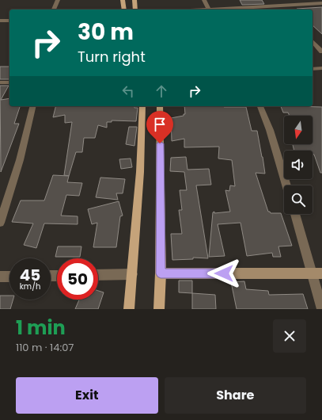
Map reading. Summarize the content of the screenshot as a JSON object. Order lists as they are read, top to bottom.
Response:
{
  "north": "bottom",
  "page": {
    "turn": ["30 m", "Turn right"],
    "speed": "45 km/h",
    "limit": "50",
    "heading": ["1 min", "110 m · 14:07"],
    "buttons": ["Exit", "Share"]
  }
}
